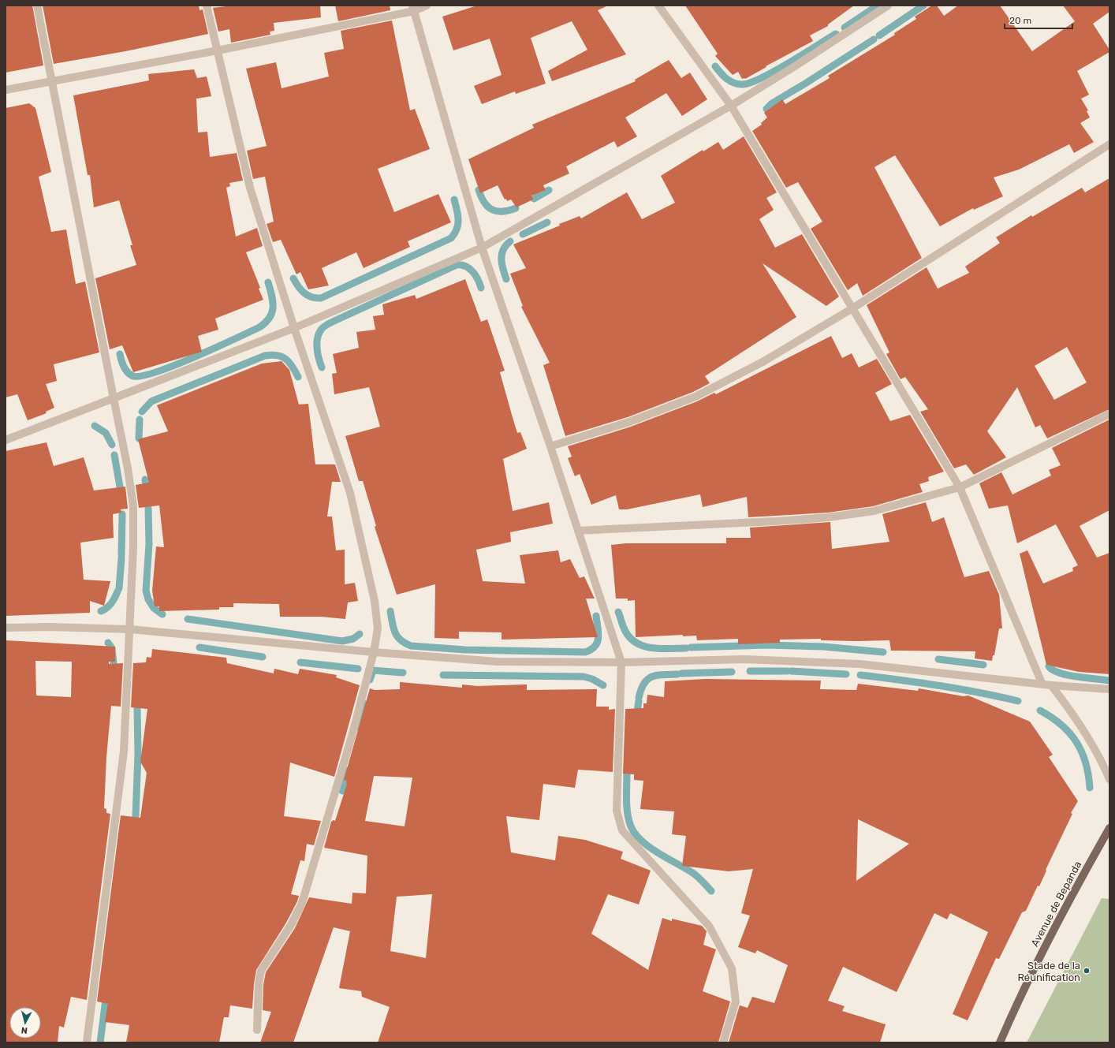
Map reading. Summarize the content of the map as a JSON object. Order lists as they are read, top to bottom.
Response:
{
  "streets": {
    "main road": ["Avenue de Bepanda"]
  },
  "places": ["Stade de la Réunification"],
  "scale_bar": "20 m",
  "north": "bottom"
}
